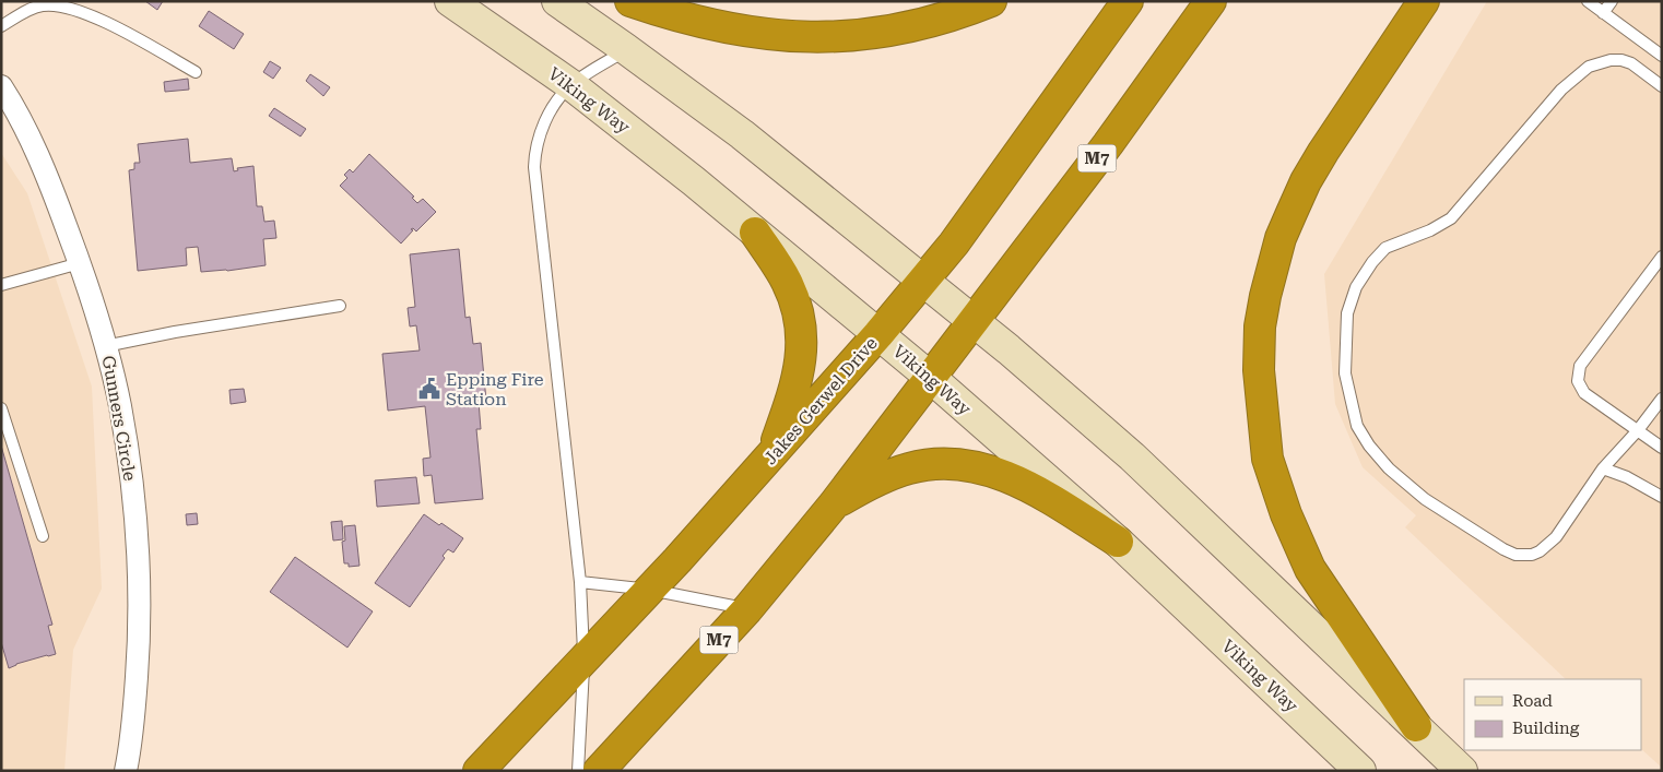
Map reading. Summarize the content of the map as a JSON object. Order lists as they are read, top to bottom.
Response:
{
  "streets": {
    "highway": ["M7", "Jakes Gerwel Drive"],
    "main road": ["Viking Way"],
    "street": ["Gunners Circle"]
  },
  "crossings": [
    ["Viking Way", "M7"],
    ["Viking Way", "Jakes Gerwel Drive"]
  ],
  "places": {
    "public building": ["Epping Fire Station"]
  },
  "legend": ["Road", "Building"]
}
